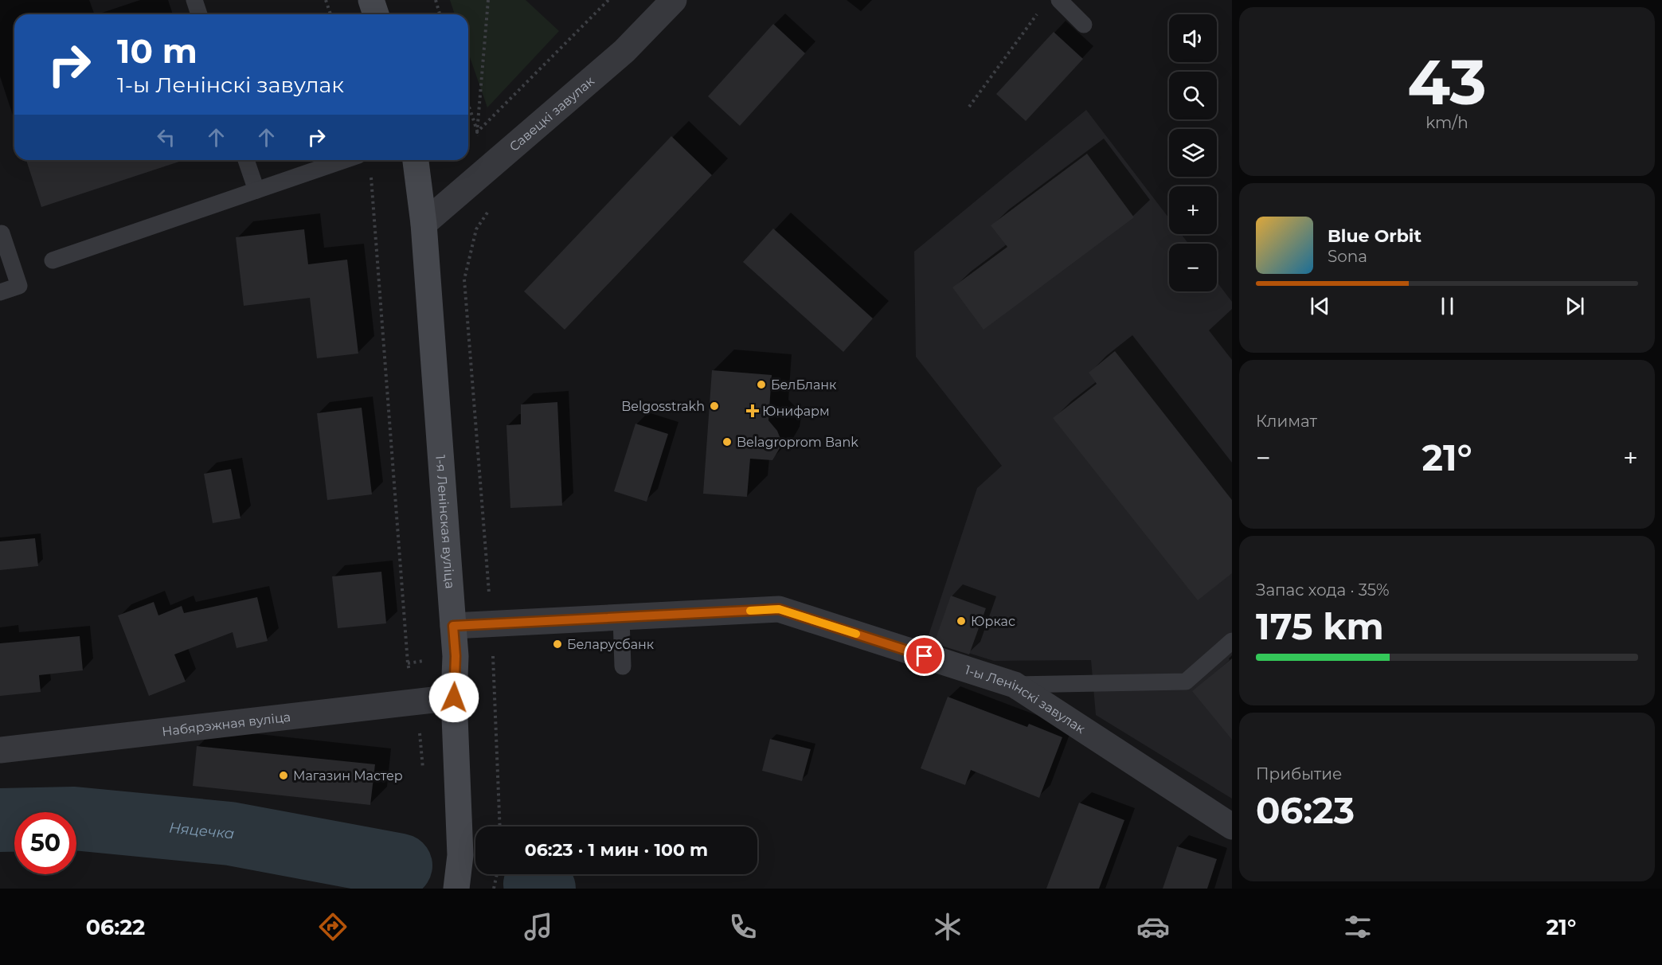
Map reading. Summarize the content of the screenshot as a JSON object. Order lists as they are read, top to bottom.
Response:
{
  "streets": {
    "main road": ["1-я Ленінская вуліца"],
    "street": ["Савецкі завулак", "1-ы Ленінскі завулак", "Набярэжная вуліца"]
  },
  "crossings": [
    ["Савецкі завулак", "1-я Ленінская вуліца"],
    ["1-я Ленінская вуліца", "1-ы Ленінскі завулак"],
    ["1-я Ленінская вуліца", "Набярэжная вуліца"]
  ],
  "water": ["Няцечка"],
  "places": {
    "other": [
      "БелБланк",
      "Belgosstrakh",
      "Belagroprom Bank",
      "Юркас",
      "Беларусбанк",
      "Магазин Мастер"
    ],
    "health": ["Юнифарм"]
  },
  "page": {
    "tile": [
      ["43", "km/h"],
      "Климат",
      ["Запас хода · 35%", "175 km"],
      ["Прибытие", "06:23"]
    ],
    "map_buttons": ["+", "−"],
    "turn": ["10 m", "1-ы Ленінскі завулак"],
    "song": ["Blue Orbit", "Sona"],
    "heat": ["−", "21°", "+"],
    "limit": "50",
    "trip": "06:23 · 1 мин · 100 m",
    "tabs": ["06:22", "21°"]
  }
}
